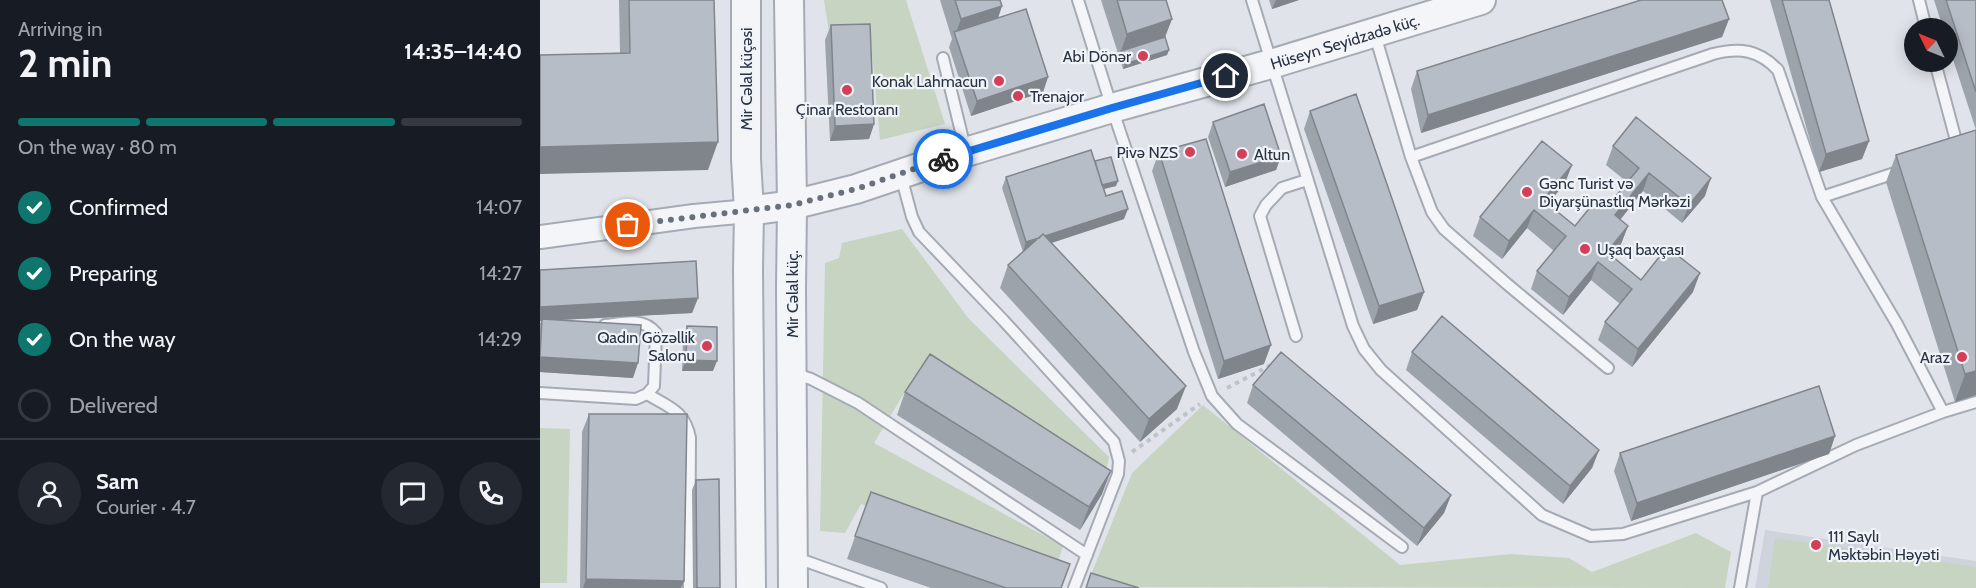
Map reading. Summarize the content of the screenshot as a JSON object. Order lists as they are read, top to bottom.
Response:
{
  "streets": {
    "street": ["Hüseyn Seyidzadə küç.", "Mir Cəlal küçəsi", "Mir Cəlal küç."]
  },
  "crossings": [
    ["Hüseyn Seyidzadə küç.", "Mir Cəlal küçəsi"],
    ["Hüseyn Seyidzadə küç.", "Mir Cəlal küç."]
  ],
  "places": [
    "Abi Dönər",
    "Konak Lahmacun",
    "Çinar Restoranı",
    "Trenajor",
    "Pivə NZS",
    "Altun",
    "Gənc Turist və Diyarşünastlıq Mərkəzi",
    "Uşaq baxçası",
    "Qadın Gözəllik Salonu",
    "Araz",
    "111 Saylı Məktəbin Həyəti"
  ],
  "north": "top left",
  "page": {
    "heading": ["2 min", "Arriving in", "14:35–14:40"],
    "panel": ["Sam", "Courier · 4.7"],
    "bar": "On the way · 80 m",
    "list": [
      ["Confirmed", "14:07"],
      ["Preparing", "14:27"],
      ["On the way", "14:29"],
      "Delivered"
    ]
  }
}
